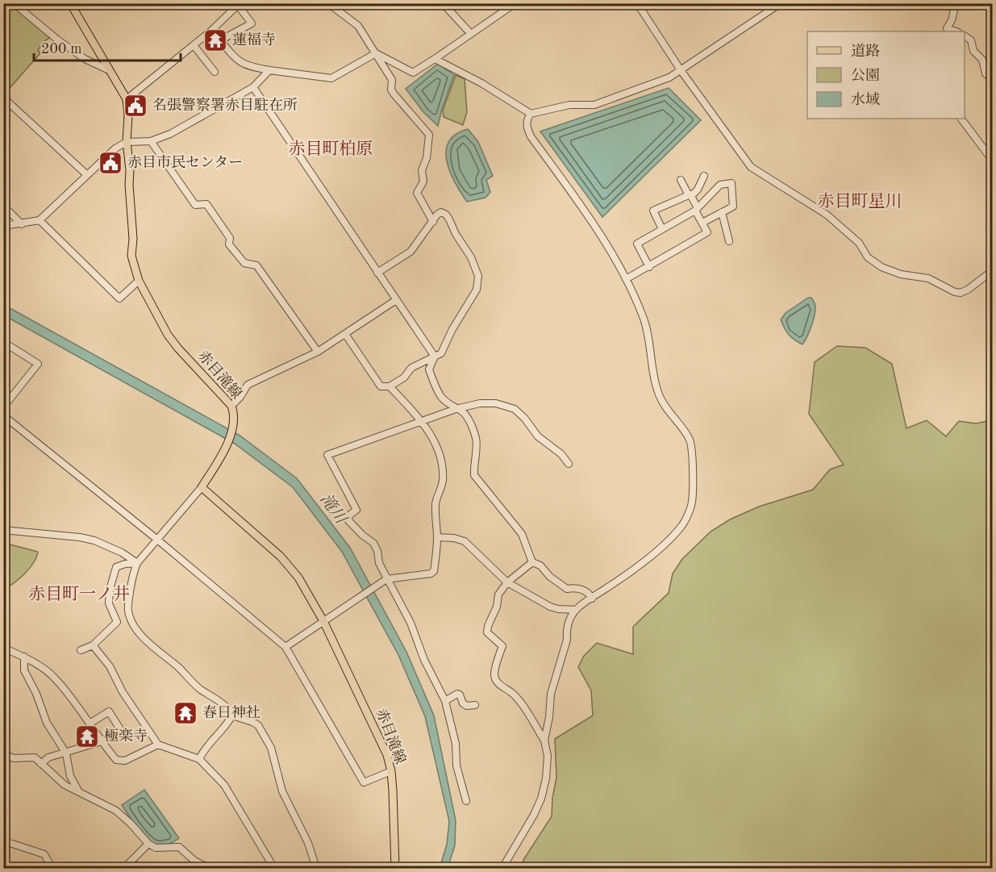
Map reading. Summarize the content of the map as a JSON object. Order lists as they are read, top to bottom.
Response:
{
  "streets": {
    "main road": ["赤目滝線"]
  },
  "districts": ["赤目町柏原", "赤目町星川", "赤目町一ノ井"],
  "water": ["滝川"],
  "places": {
    "temple": ["蓮福寺", "春日神社", "極楽寺"],
    "public building": ["名張警察署赤目駐在所", "赤目市民センター"]
  },
  "legend": ["道路", "公園", "水域"],
  "scale_bar": "200 m"
}
